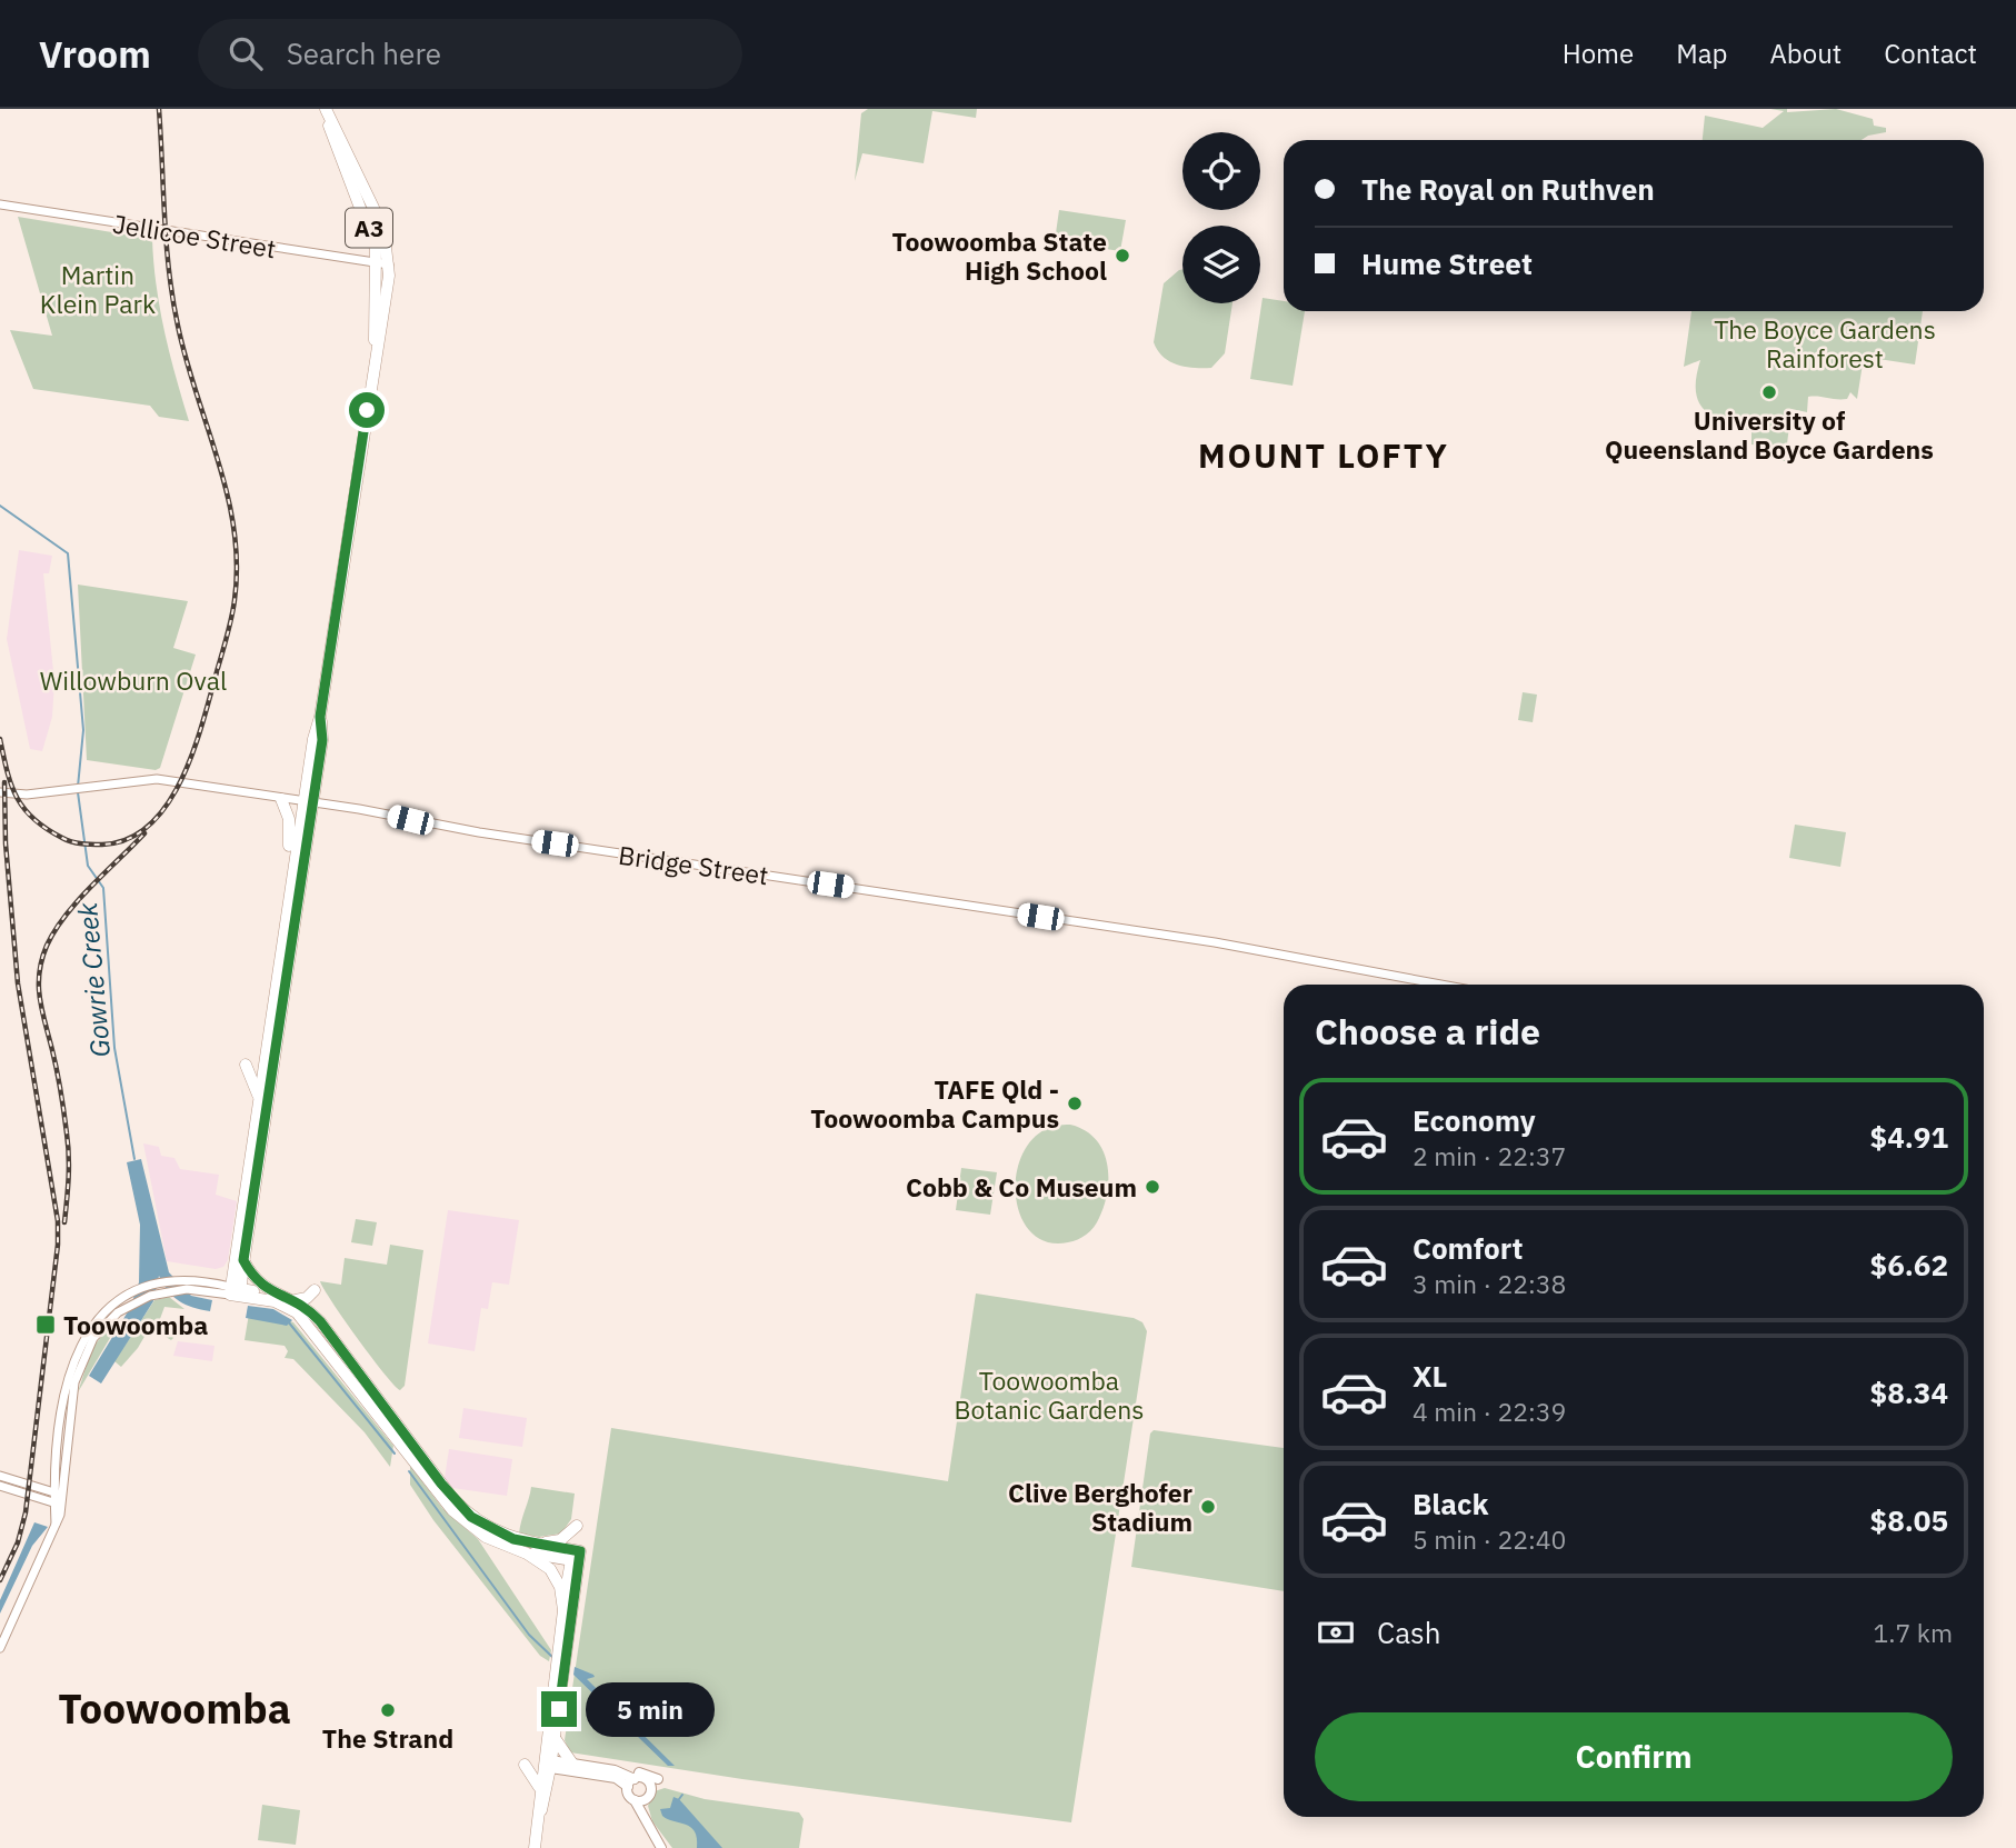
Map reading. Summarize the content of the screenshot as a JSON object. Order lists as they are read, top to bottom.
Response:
{
  "streets": {
    "highway": ["A3"],
    "main road": ["Jellicoe Street", "Bridge Street"]
  },
  "crossings": [
    ["A3", "Jellicoe Street"],
    ["A3", "Bridge Street"]
  ],
  "districts": ["MOUNT LOFTY", "Toowoomba"],
  "water": ["Gowrie Creek"],
  "parks": [
    "Martin Klein Park",
    "The Boyce Gardens Rainforest",
    "Willowburn Oval",
    "Toowoomba Botanic Gardens"
  ],
  "places": {
    "other": [
      "Toowoomba State High School",
      "University of Queensland Boyce Gardens",
      "TAFE Qld - Toowoomba Campus",
      "Cobb & Co Museum",
      "Clive Berghofer Stadium",
      "The Strand"
    ],
    "transit": ["Toowoomba"]
  },
  "page": {
    "header": "Vroom",
    "search": "Search here",
    "nav": [
      "Home",
      "Map",
      "About",
      "Contact"
    ],
    "banner": ["The Royal on Ruthven", "Hume Street"],
    "heading": "Choose a ride",
    "list": [
      {
        "name": "Economy",
        "note": "2 min · 22:37",
        "value": "$4.91"
      },
      {
        "name": "Comfort",
        "note": "3 min · 22:38",
        "value": "$6.62"
      },
      {
        "name": "XL",
        "note": "4 min · 22:39",
        "value": "$8.34"
      },
      {
        "name": "Black",
        "note": "5 min · 22:40",
        "value": "$8.05"
      }
    ],
    "pay": ["Cash", "1.7 km"],
    "bubble": "5 min",
    "buttons": "Confirm"
  }
}
